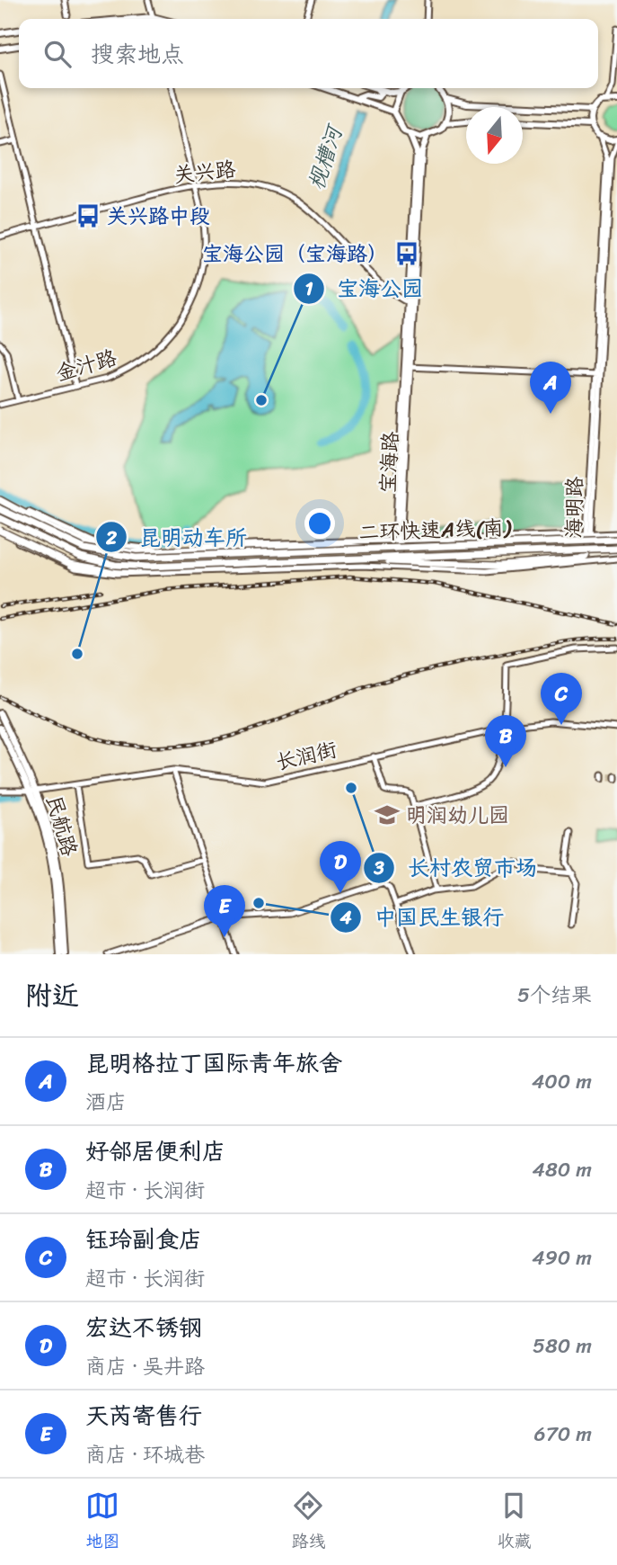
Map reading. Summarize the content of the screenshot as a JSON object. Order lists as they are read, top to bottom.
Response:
{
  "streets": {
    "highway": ["二环快速A线(南)"],
    "main road": ["宝海路", "民航路"],
    "street": [
      "关兴路",
      "金汁路",
      "海明路",
      "长润街"
    ]
  },
  "crossings": [
    ["关兴路", "金汁路"],
    ["关兴路", "宝海路"],
    ["长润街", "民航路"]
  ],
  "water": ["枧槽河"],
  "places": {
    "bus stop": ["关兴路中段", "宝海公园（宝海路）"],
    "other": [
      "宝海公园",
      "昆明动车所",
      "长村农贸市场",
      "中国民生银行"
    ],
    "school or university": ["明润幼儿园"]
  },
  "north": "bottom",
  "page": {
    "search": "搜索地点",
    "pins": [
      "A",
      "C",
      "B",
      "D",
      "E"
    ],
    "heading": ["附近", "5个结果"],
    "list": [
      {
        "mark": "A",
        "name": "昆明格拉丁国际青年旅舍",
        "note": "酒店",
        "value": "400 m"
      },
      {
        "mark": "B",
        "name": "好邻居便利店",
        "note": "超市 · 长润街",
        "value": "480 m"
      },
      {
        "mark": "C",
        "name": "钰玲副食店",
        "note": "超市 · 长润街",
        "value": "490 m"
      },
      {
        "mark": "D",
        "name": "宏达不锈钢",
        "note": "商店 · 吴井路",
        "value": "580 m"
      },
      {
        "mark": "E",
        "name": "天芮寄售行",
        "note": "商店 · 环城巷",
        "value": "670 m"
      }
    ],
    "nav": ["地图", "路线", "收藏"]
  }
}
